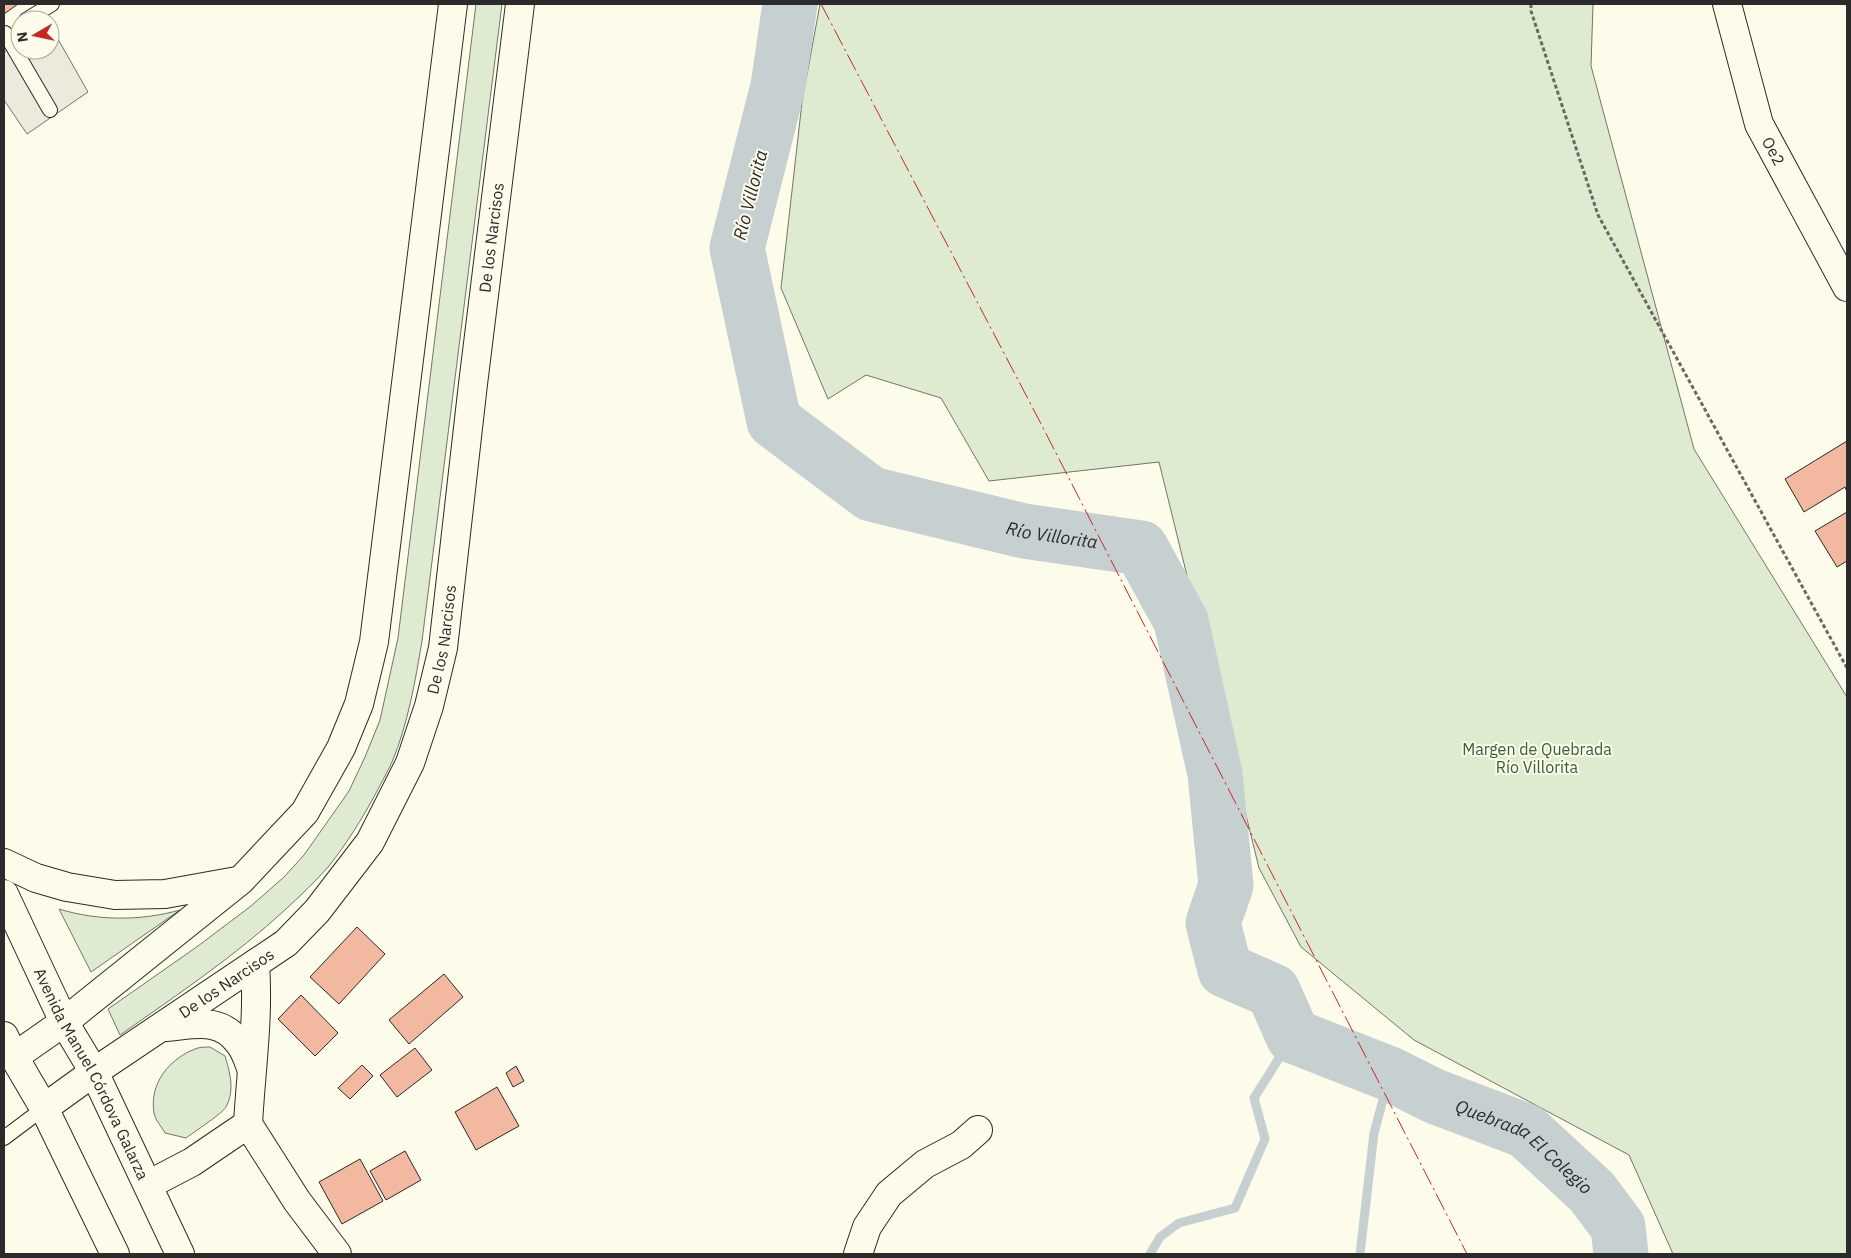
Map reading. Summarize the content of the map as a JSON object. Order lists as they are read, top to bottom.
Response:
{
  "streets": {
    "main road": ["Oe2", "De los Narcisos", "Avenida Manuel Córdova Galarza"]
  },
  "crossings": [
    ["De los Narcisos", "Avenida Manuel Córdova Galarza"]
  ],
  "water": ["Río Villorita", "Quebrada El Colegio"],
  "parks": ["Margen de Quebrada Río Villorita"],
  "north": "left"
}
